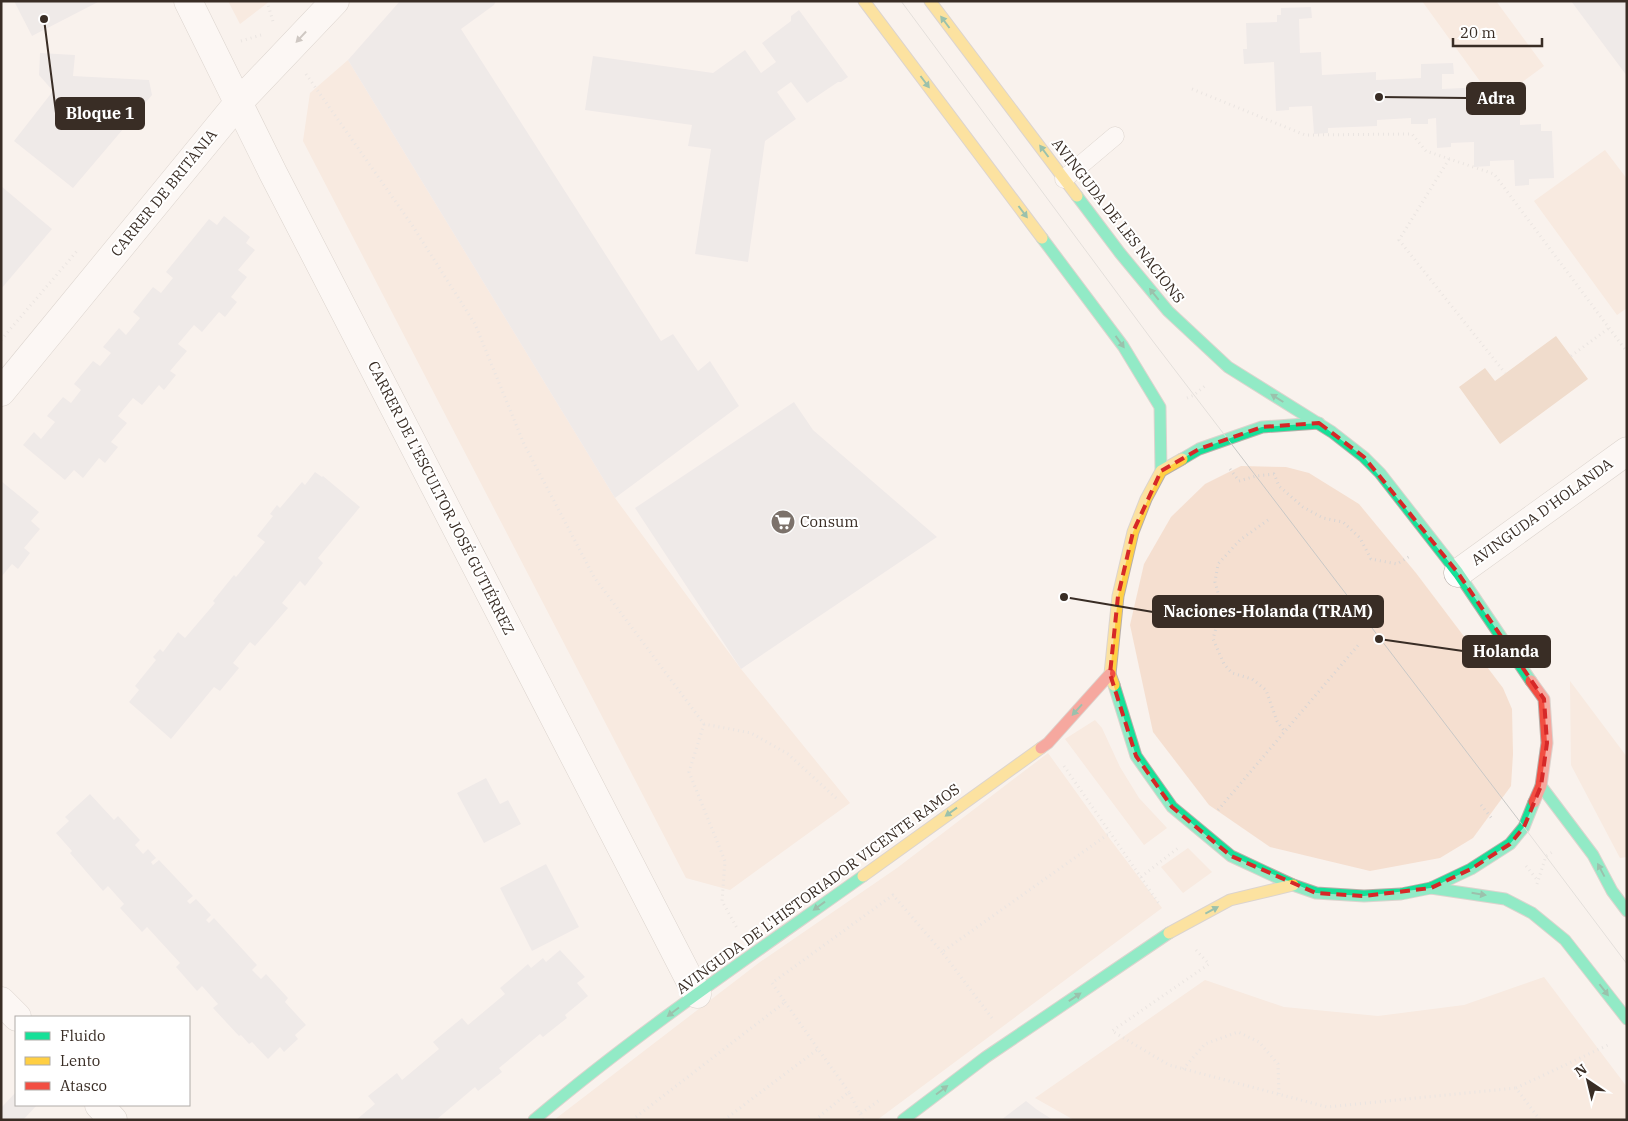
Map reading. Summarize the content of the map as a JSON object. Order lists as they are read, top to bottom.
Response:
{
  "streets": {
    "main road": ["AVINGUDA DE LES NACIONS", "AVINGUDA DE L'HISTORIADOR VICENTE RAMOS"],
    "street": ["CARRER DE BRITÀNIA", "CARRER DE L'ESCULTOR JOSÉ GUTIÉRREZ", "AVINGUDA D'HOLANDA"]
  },
  "crossings": [
    ["CARRER DE BRITÀNIA", "CARRER DE L'ESCULTOR JOSÉ GUTIÉRREZ"],
    ["AVINGUDA DE LES NACIONS", "AVINGUDA D'HOLANDA"],
    ["CARRER DE L'ESCULTOR JOSÉ GUTIÉRREZ", "AVINGUDA DE L'HISTORIADOR VICENTE RAMOS"]
  ],
  "one_way": ["AVINGUDA DE L'HISTORIADOR VICENTE RAMOS"],
  "places": {
    "other": [
      "Bloque 1",
      "Adra",
      "Naciones-Holanda (TRAM)",
      "Holanda"
    ],
    "supermarket": ["Consum"]
  },
  "legend": ["Fluido", "Lento", "Atasco"],
  "scale_bar": "20 m",
  "north": "top left"
}
